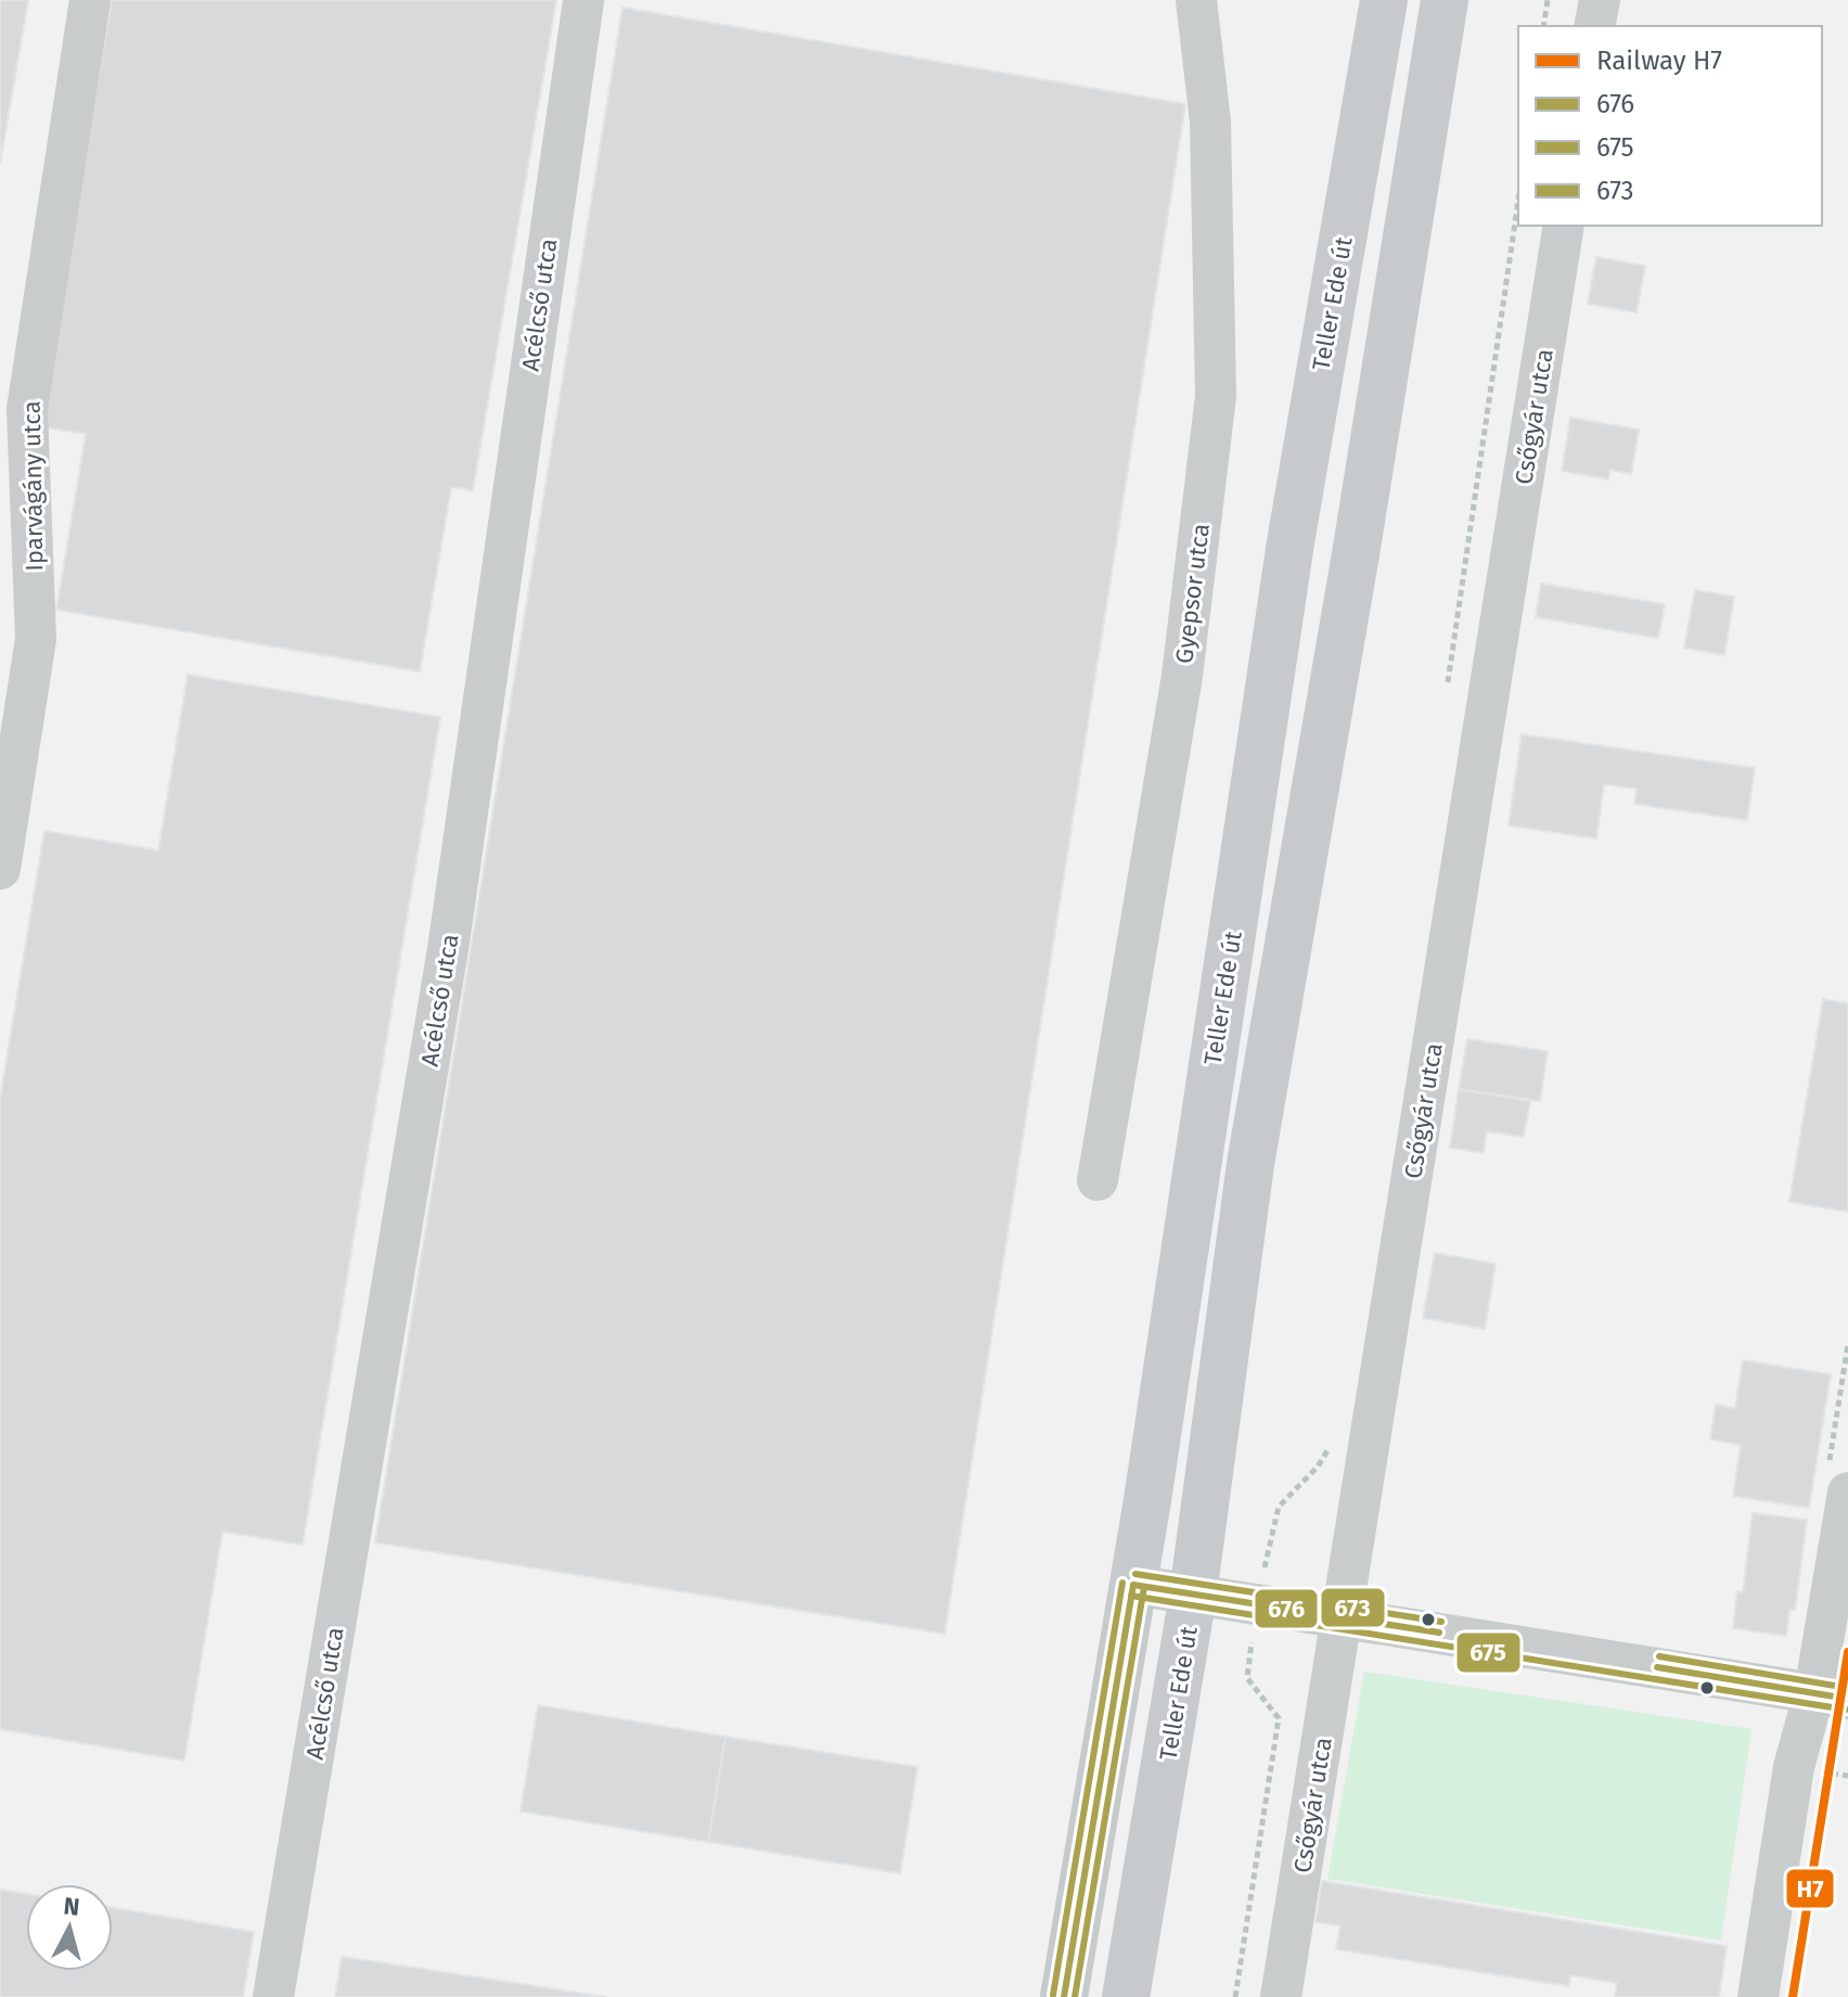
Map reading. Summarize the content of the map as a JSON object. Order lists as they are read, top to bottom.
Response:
{
  "streets": {
    "main road": ["Teller Ede út"],
    "street": [
      "Acélcső utca",
      "Csőgyár utca",
      "Iparvágány utca",
      "Gyepsor utca"
    ]
  },
  "lines": [
    "transit line 673",
    "transit line 676",
    "transit line 675",
    "rail line H7"
  ],
  "legend": [
    "Railway H7",
    "676",
    "675",
    "673"
  ],
  "north": "top"
}
